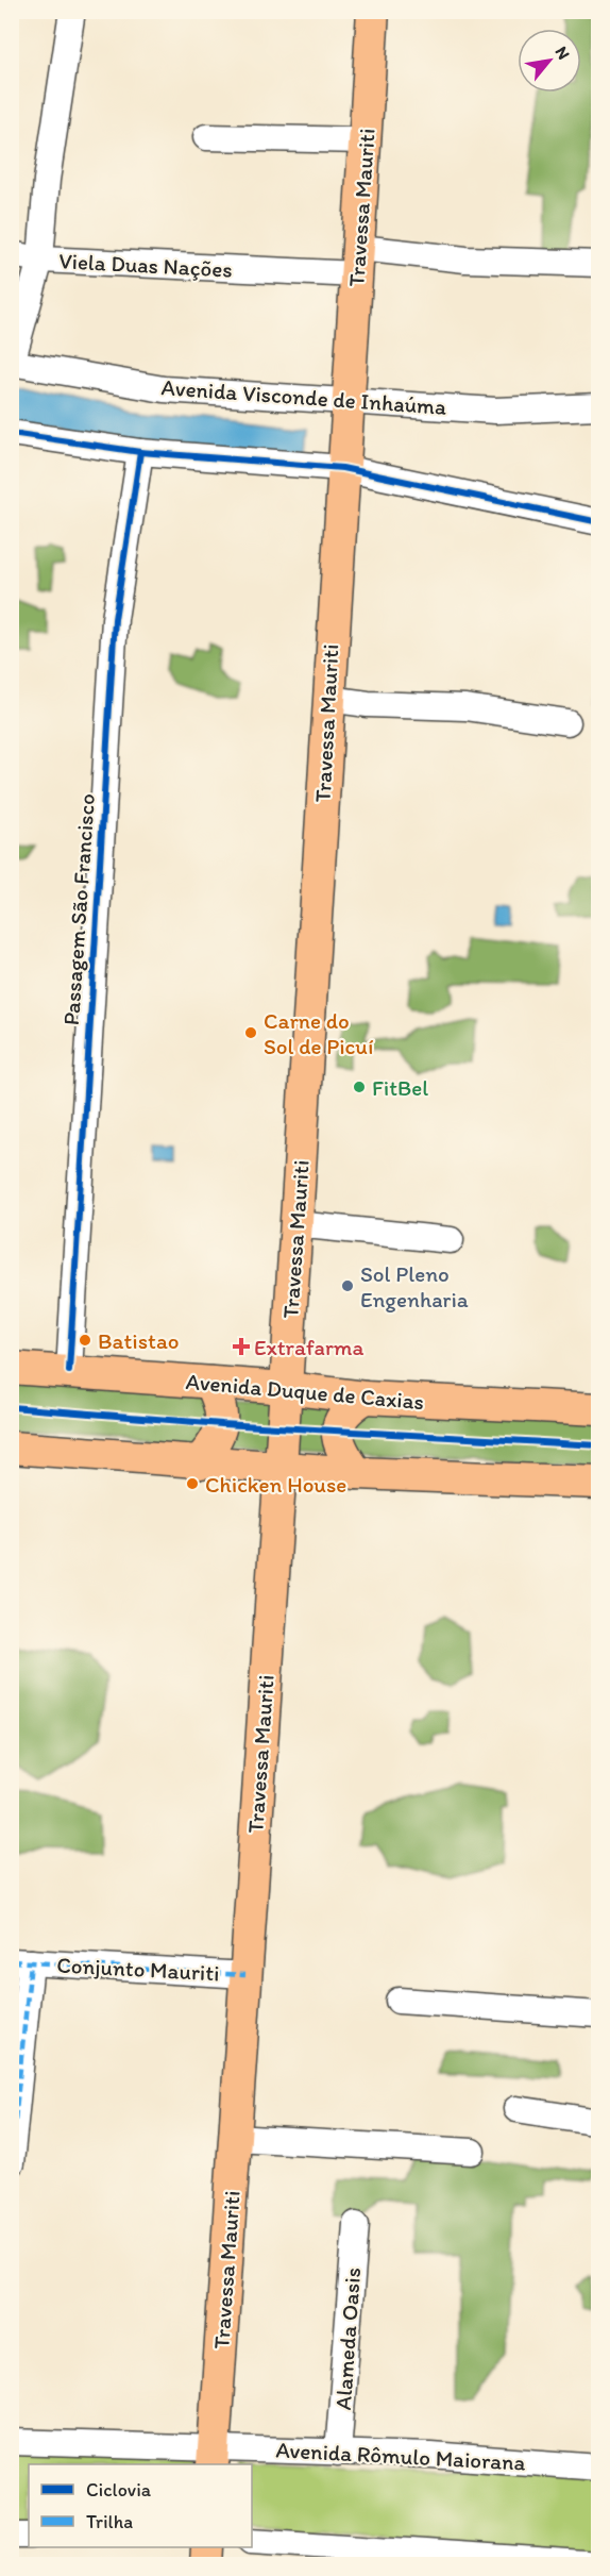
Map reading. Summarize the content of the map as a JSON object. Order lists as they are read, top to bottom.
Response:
{
  "streets": {
    "main road": ["Travessa Mauriti", "Avenida Duque de Caxias"],
    "street": [
      "Viela Duas Nações",
      "Avenida Visconde de Inhaúma",
      "Passagem São Francisco",
      "Conjunto Mauriti",
      "Alameda Oasis",
      "Avenida Rômulo Maiorana"
    ]
  },
  "crossings": [
    ["Travessa Mauriti", "Viela Duas Nações"],
    ["Travessa Mauriti", "Avenida Visconde de Inhaúma"],
    ["Travessa Mauriti", "Avenida Duque de Caxias"],
    ["Travessa Mauriti", "Conjunto Mauriti"],
    ["Travessa Mauriti", "Avenida Rômulo Maiorana"],
    ["Viela Duas Nações", "Avenida Visconde de Inhaúma"],
    ["Avenida Visconde de Inhaúma", "Passagem São Francisco"],
    ["Passagem São Francisco", "Avenida Duque de Caxias"],
    ["Alameda Oasis", "Avenida Rômulo Maiorana"]
  ],
  "places": {
    "other": [
      "Carne do Sol de Picuí",
      "FitBel",
      "Sol Pleno Engenharia",
      "Batistao",
      "Chicken House"
    ],
    "health": ["Extrafarma"]
  },
  "legend": ["Ciclovia", "Trilha"],
  "north": "top right"
}
